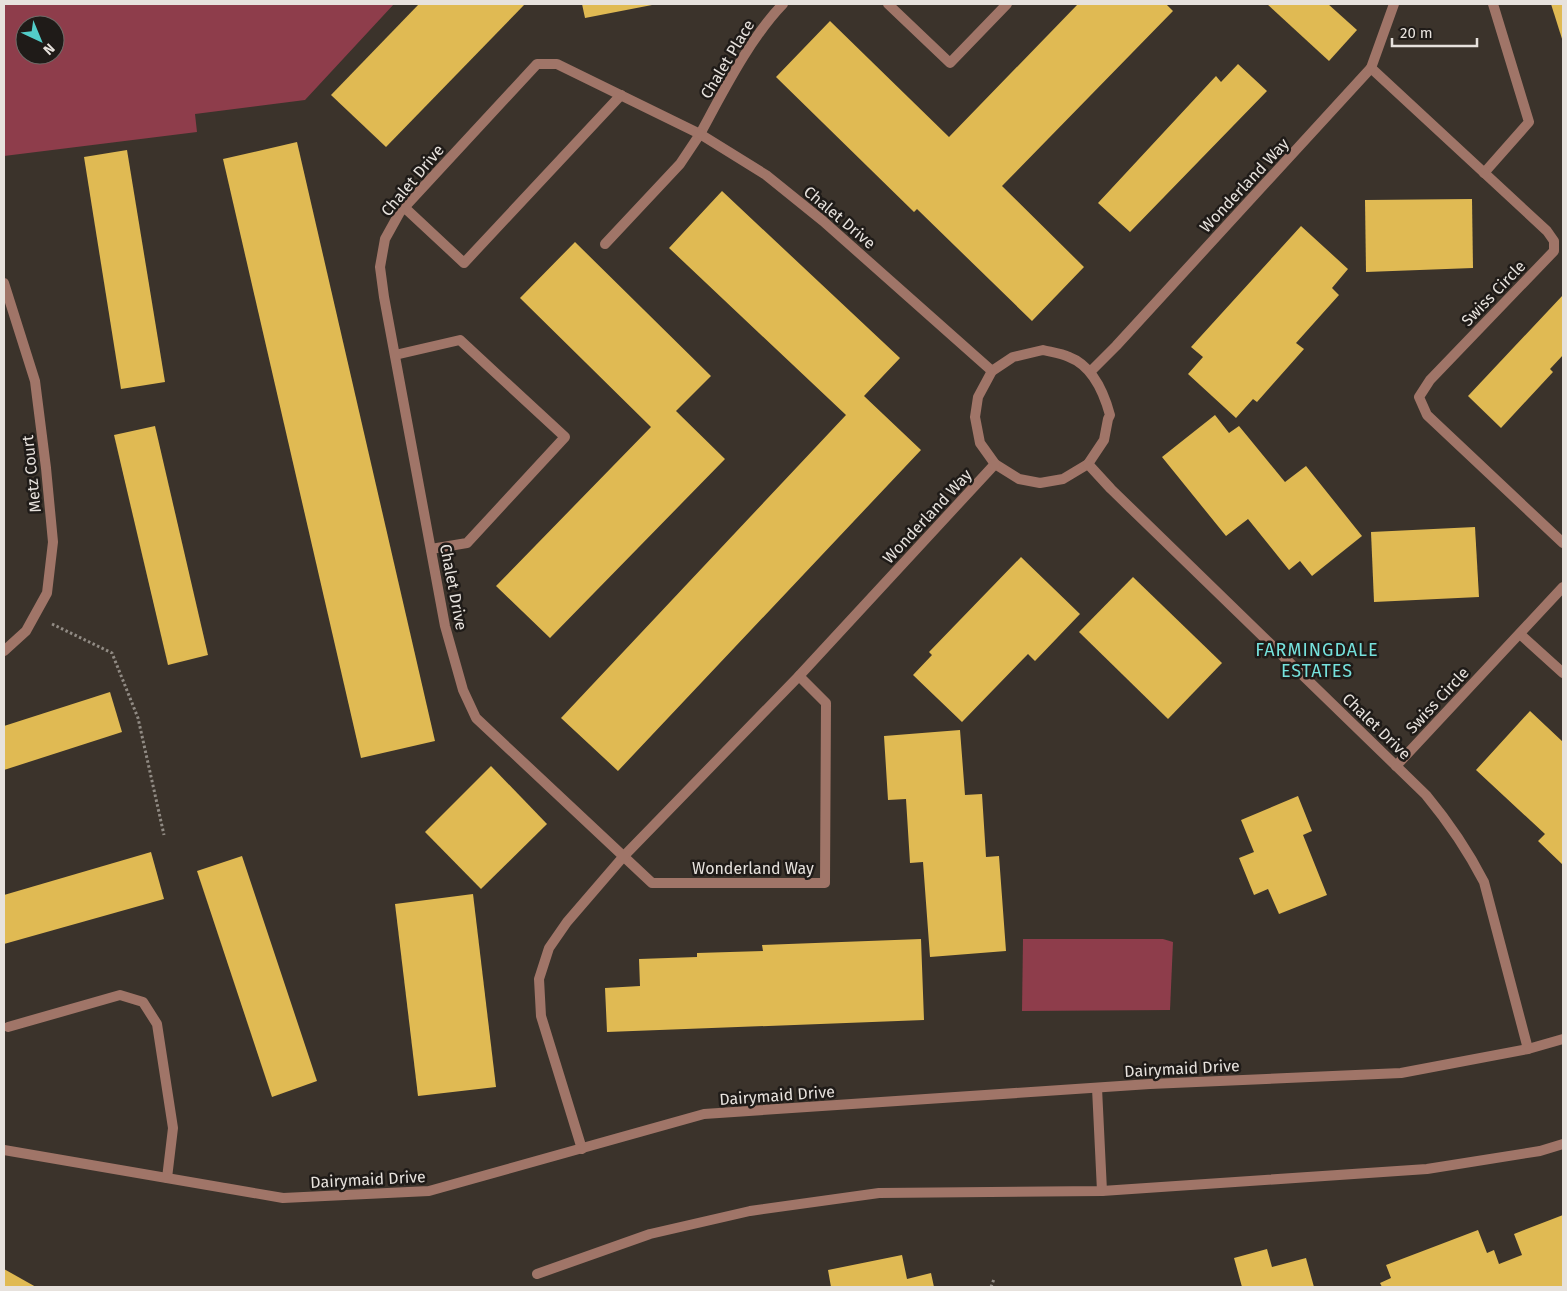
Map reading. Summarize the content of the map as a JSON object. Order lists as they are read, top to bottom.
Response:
{
  "streets": {
    "street": [
      "Chalet Place",
      "Chalet Drive",
      "Wonderland Way",
      "Swiss Circle",
      "Metz Court",
      "Dairymaid Drive"
    ]
  },
  "crossings": [
    ["Chalet Place", "Chalet Drive"],
    ["Chalet Drive", "Wonderland Way"],
    ["Chalet Drive", "Swiss Circle"],
    ["Chalet Drive", "Dairymaid Drive"],
    ["Wonderland Way", "Swiss Circle"],
    ["Wonderland Way", "Dairymaid Drive"]
  ],
  "districts": ["FARMINGDALE ESTATES"],
  "scale_bar": "20 m",
  "north": "bottom right"
}
